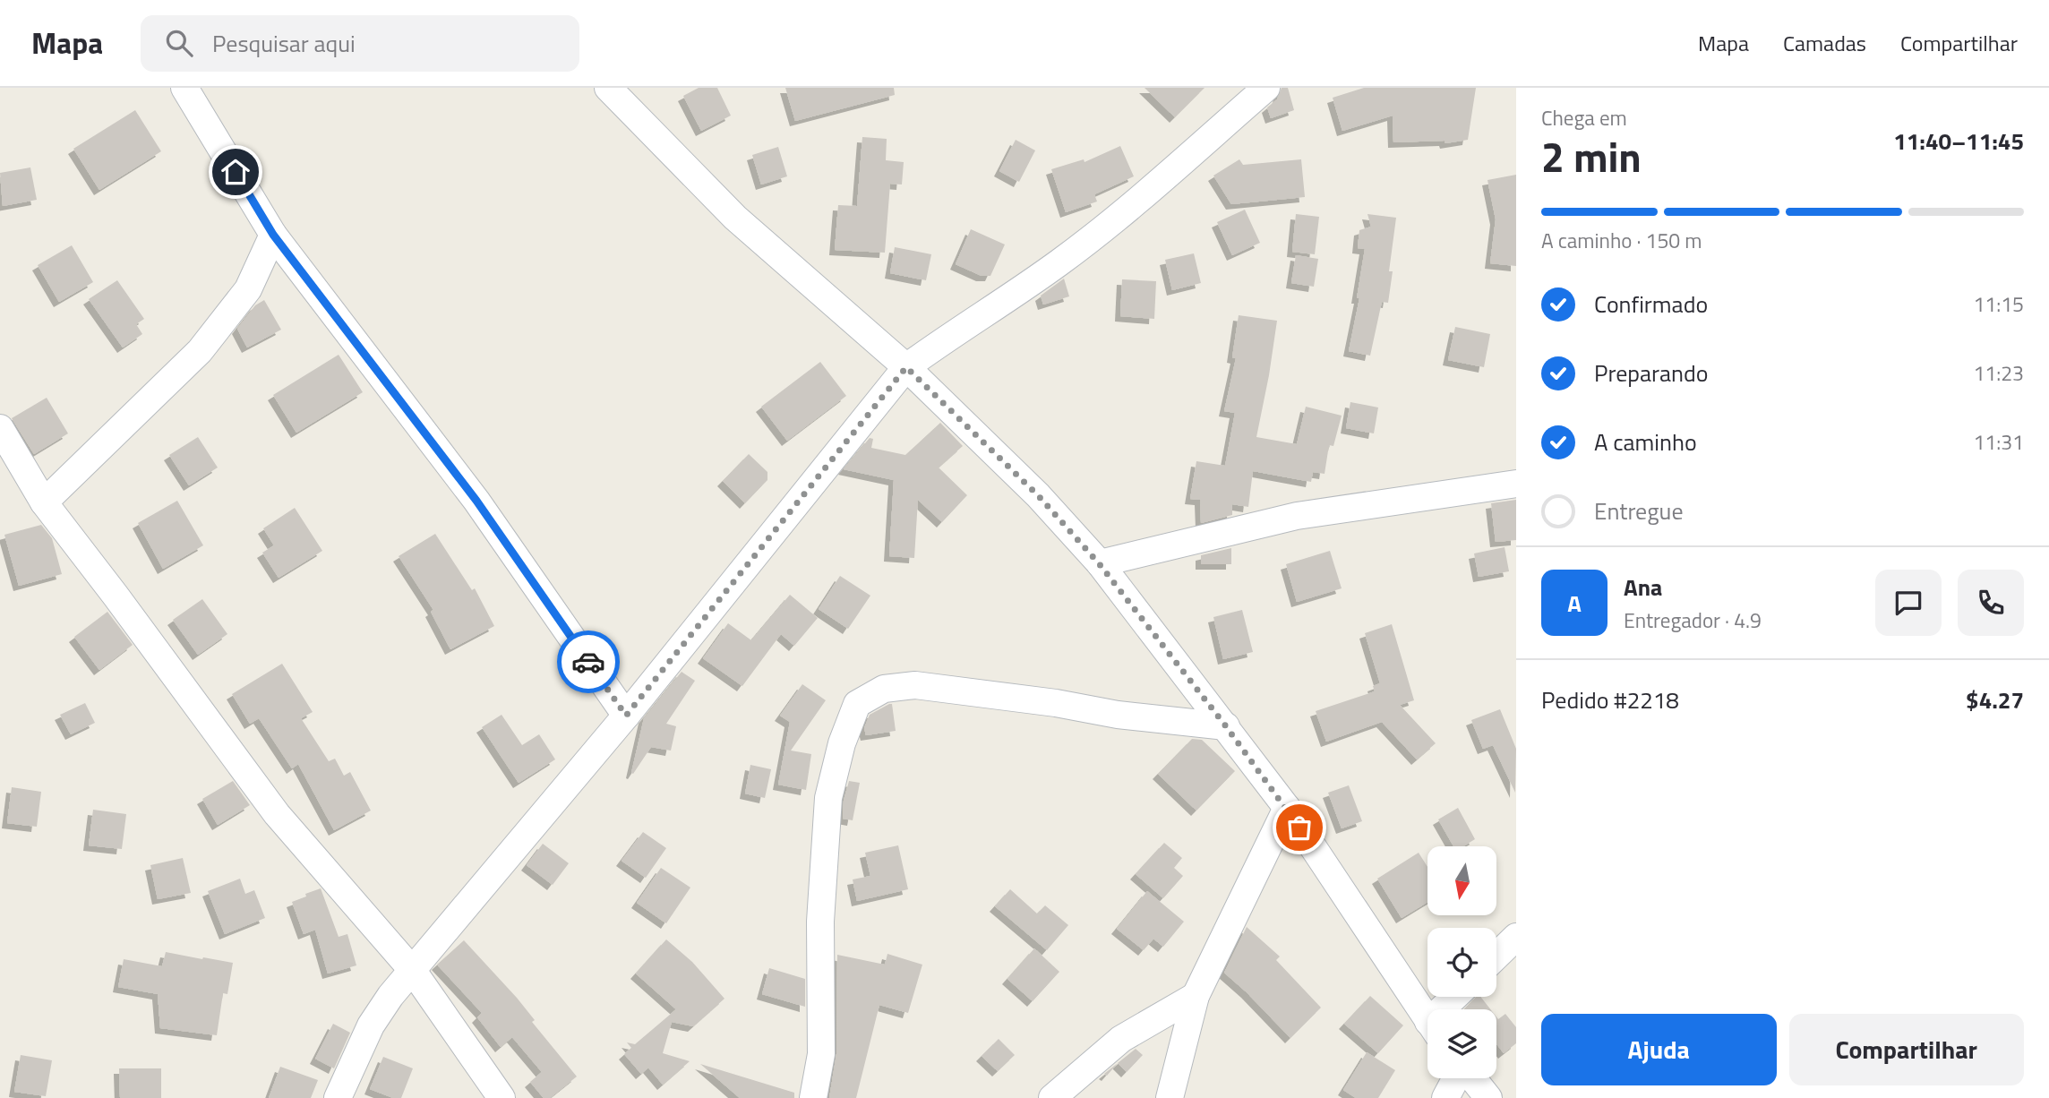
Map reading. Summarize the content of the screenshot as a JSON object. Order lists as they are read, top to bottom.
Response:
{
  "north": "bottom",
  "page": {
    "header": "Mapa",
    "search": "Pesquisar aqui",
    "nav": ["Mapa", "Camadas", "Compartilhar"],
    "heading": ["2 min", "Chega em", "11:40–11:45"],
    "panel": [
      "Ana",
      "Entregador · 4.9",
      "Pedido #2218",
      "$4.27"
    ],
    "bar": "A caminho · 150 m",
    "list": [
      ["Confirmado", "11:15"],
      ["Preparando", "11:23"],
      ["A caminho", "11:31"],
      "Entregue"
    ],
    "round": "A",
    "buttons": ["Ajuda", "Compartilhar"]
  }
}
